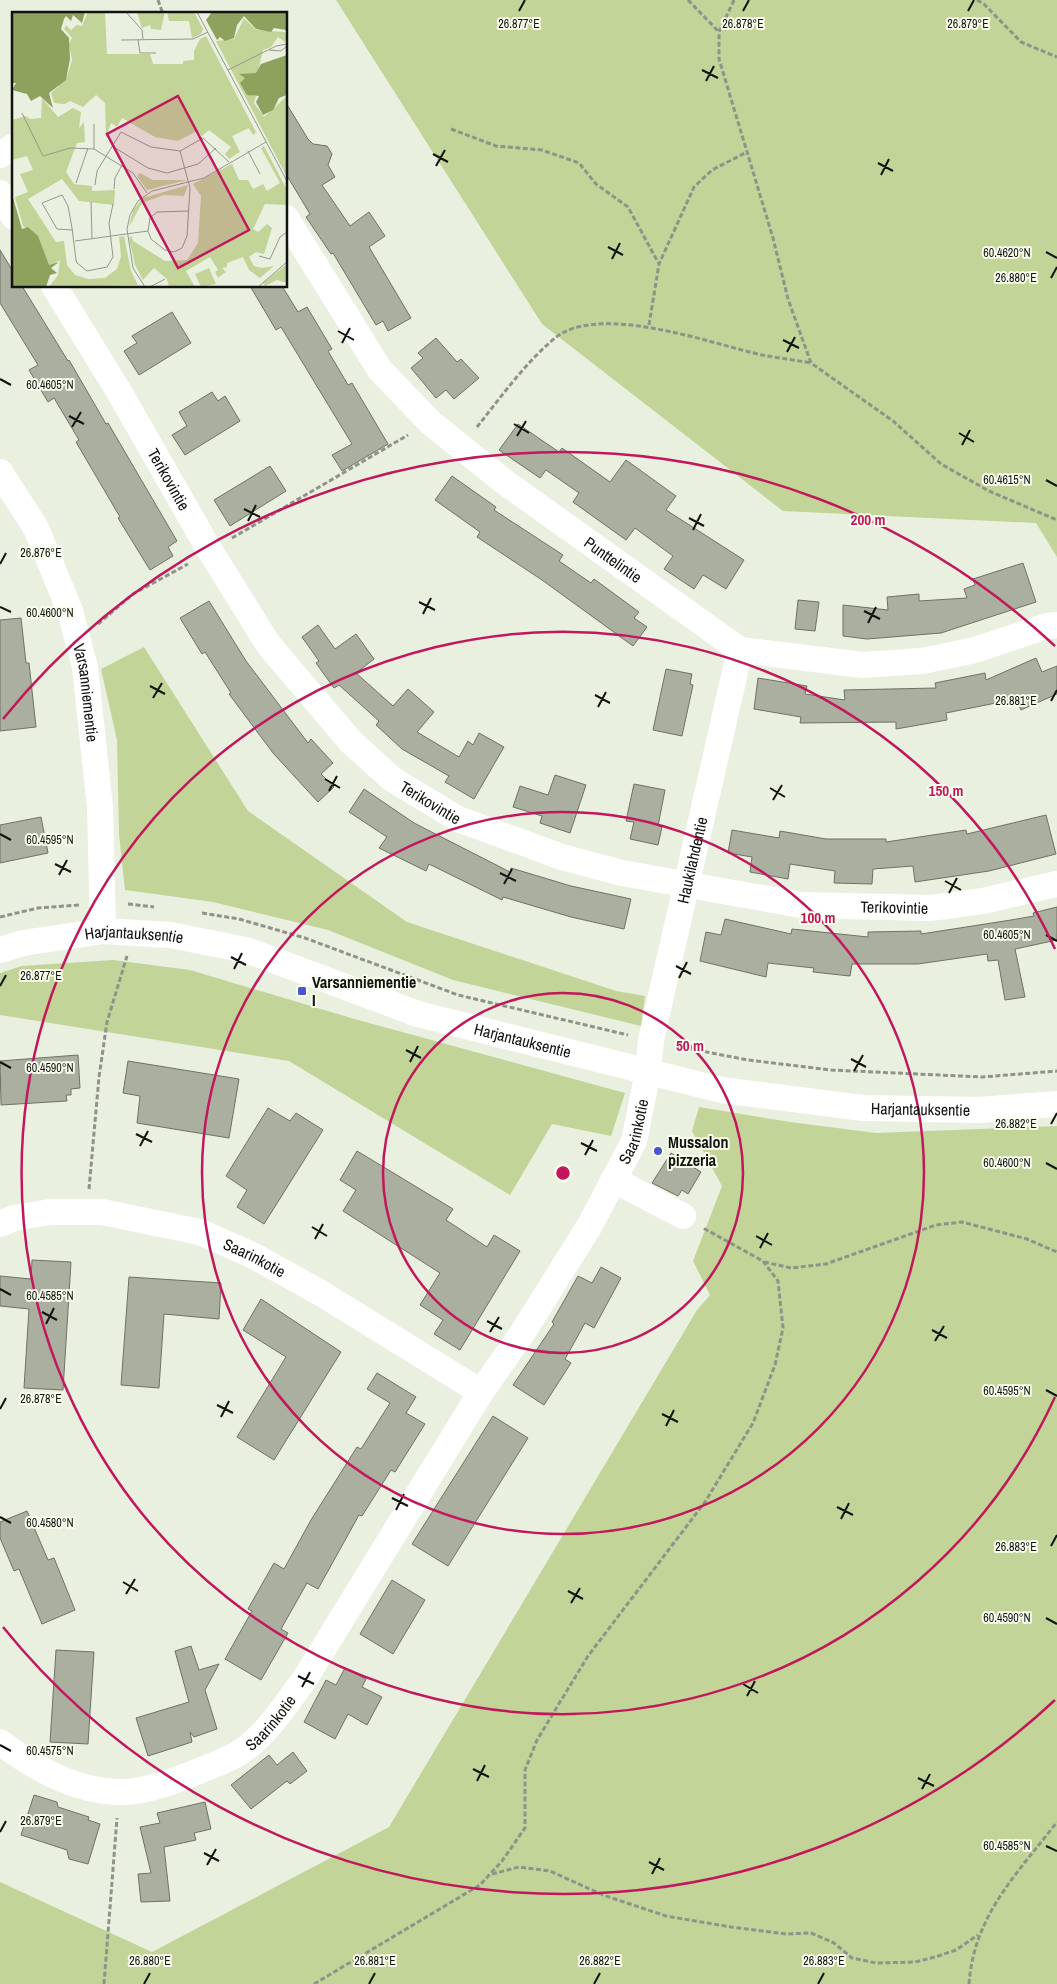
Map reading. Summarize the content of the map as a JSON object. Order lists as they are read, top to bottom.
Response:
{
  "streets": {
    "street": [
      "Terikovintie",
      "Punttelintie",
      "Varsanniementie",
      "Haukilahdentie",
      "Harjantauksentie",
      "Saarinkotie"
    ]
  },
  "crossings": [
    ["Terikovintie", "Haukilahdentie"],
    ["Punttelintie", "Haukilahdentie"],
    ["Varsanniementie", "Harjantauksentie"],
    ["Haukilahdentie", "Harjantauksentie"],
    ["Haukilahdentie", "Saarinkotie"],
    ["Harjantauksentie", "Saarinkotie"]
  ],
  "places": {
    "transit": ["Varsanniementie I"],
    "other": ["Mussalon pizzeria"]
  },
  "coordinates": [
    "26.877°E",
    "26.878°E",
    "26.879°E",
    "60.4620°N",
    "26.880°E",
    "60.4605°N",
    "60.4615°N",
    "26.876°E",
    "60.4600°N",
    "26.881°E",
    "60.4595°N",
    "60.4590°N",
    "26.882°E",
    "60.4585°N",
    "60.4580°N",
    "26.883°E",
    "60.4575°N"
  ],
  "rings": [
    "200 m",
    "150 m",
    "100 m",
    "50 m"
  ]
}
